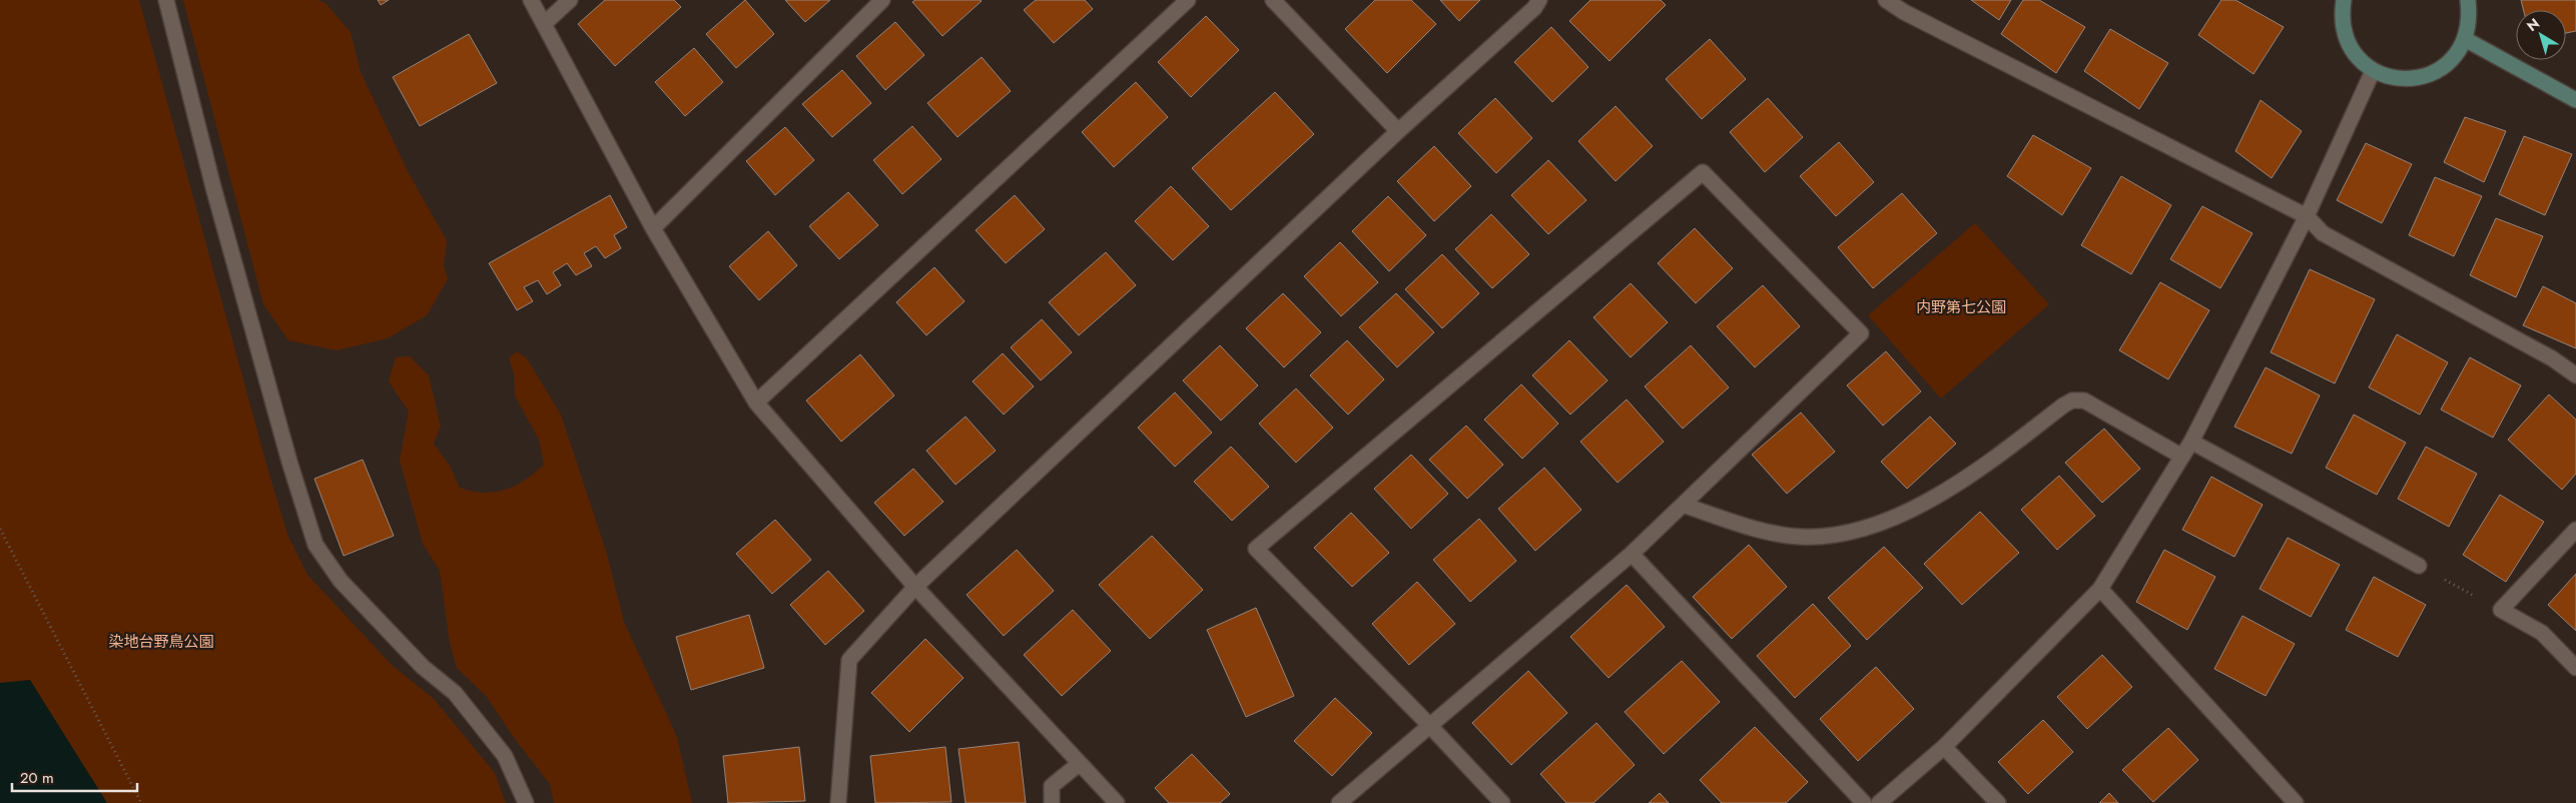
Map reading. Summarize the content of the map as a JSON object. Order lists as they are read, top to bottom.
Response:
{
  "parks": ["内野第七公園", "染地台野鳥公園"],
  "scale_bar": "20 m",
  "north": "top left"
}
